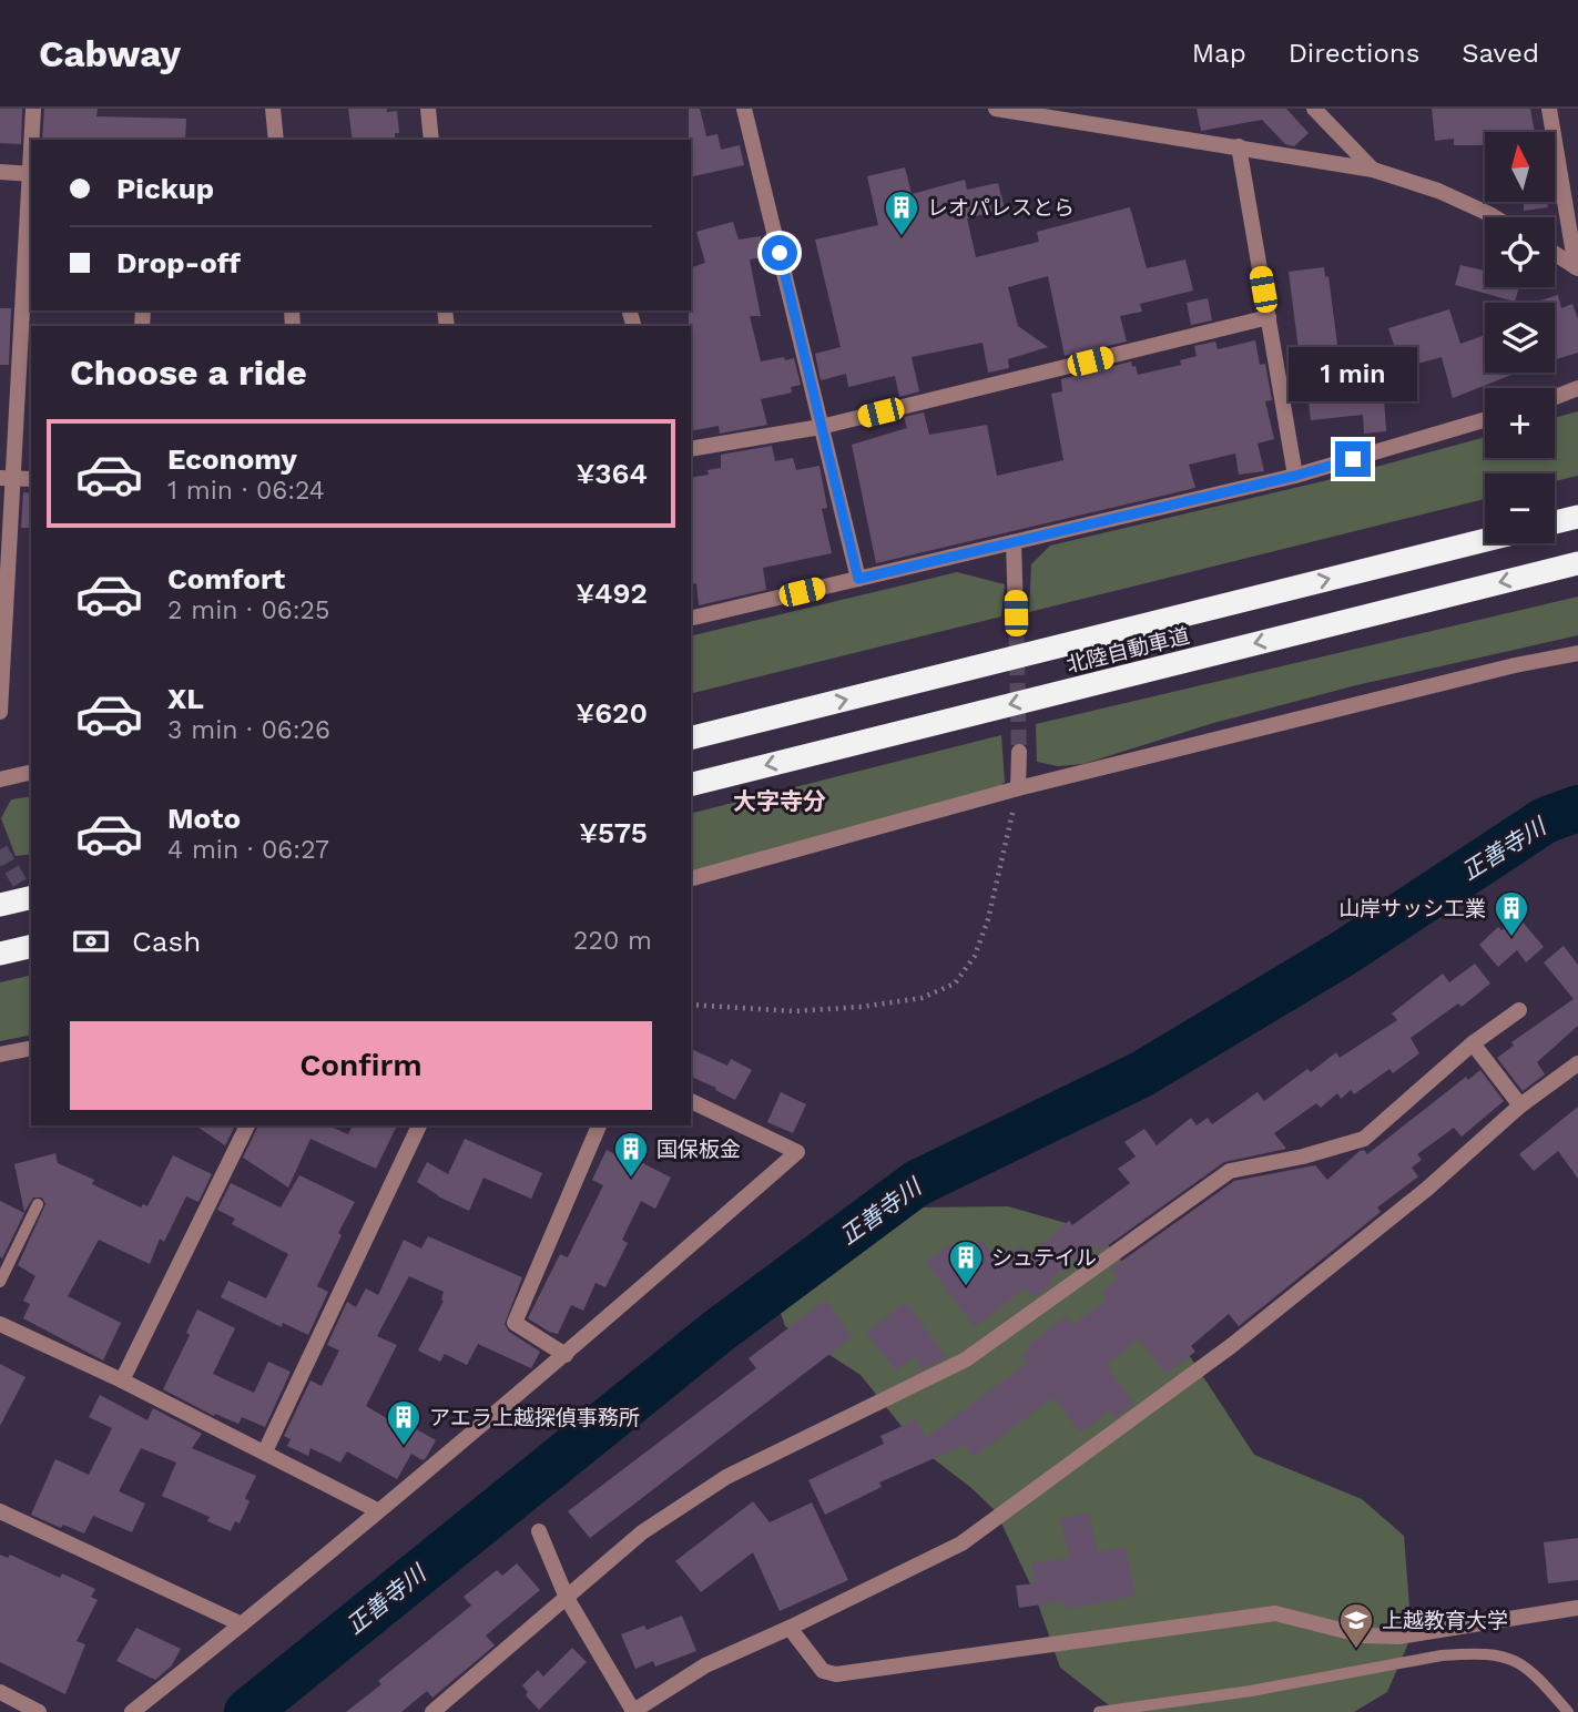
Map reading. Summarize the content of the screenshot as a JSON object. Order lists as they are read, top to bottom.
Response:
{
  "streets": {
    "highway": ["北陸自動車道"]
  },
  "districts": ["大字寺分"],
  "water": ["正善寺川"],
  "places": {
    "building": [
      "レオパレスとら",
      "山岸サッシ工業",
      "国保板金",
      "シュテイル",
      "アエラ上越探偵事務所"
    ],
    "school or university": ["上越教育大学"]
  },
  "north": "top",
  "page": {
    "header": "Cabway",
    "nav": ["Map", "Directions", "Saved"],
    "map_buttons": ["+", "−"],
    "banner": ["Pickup", "Drop-off"],
    "heading": "Choose a ride",
    "bubble": "1 min",
    "list": [
      {
        "name": "Economy",
        "note": "1 min · 06:24",
        "value": "¥364"
      },
      {
        "name": "Comfort",
        "note": "2 min · 06:25",
        "value": "¥492"
      },
      {
        "name": "XL",
        "note": "3 min · 06:26",
        "value": "¥620"
      },
      {
        "name": "Moto",
        "note": "4 min · 06:27",
        "value": "¥575"
      }
    ],
    "pay": ["Cash", "220 m"],
    "buttons": "Confirm"
  }
}
